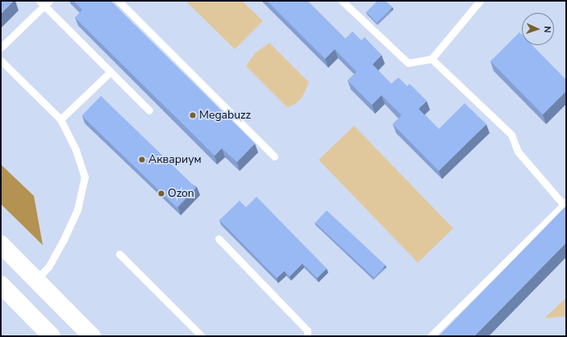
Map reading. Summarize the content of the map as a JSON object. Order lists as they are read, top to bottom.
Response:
{
  "places": ["Megabuzz", "Аквариум", "Ozon"],
  "north": "right"
}
